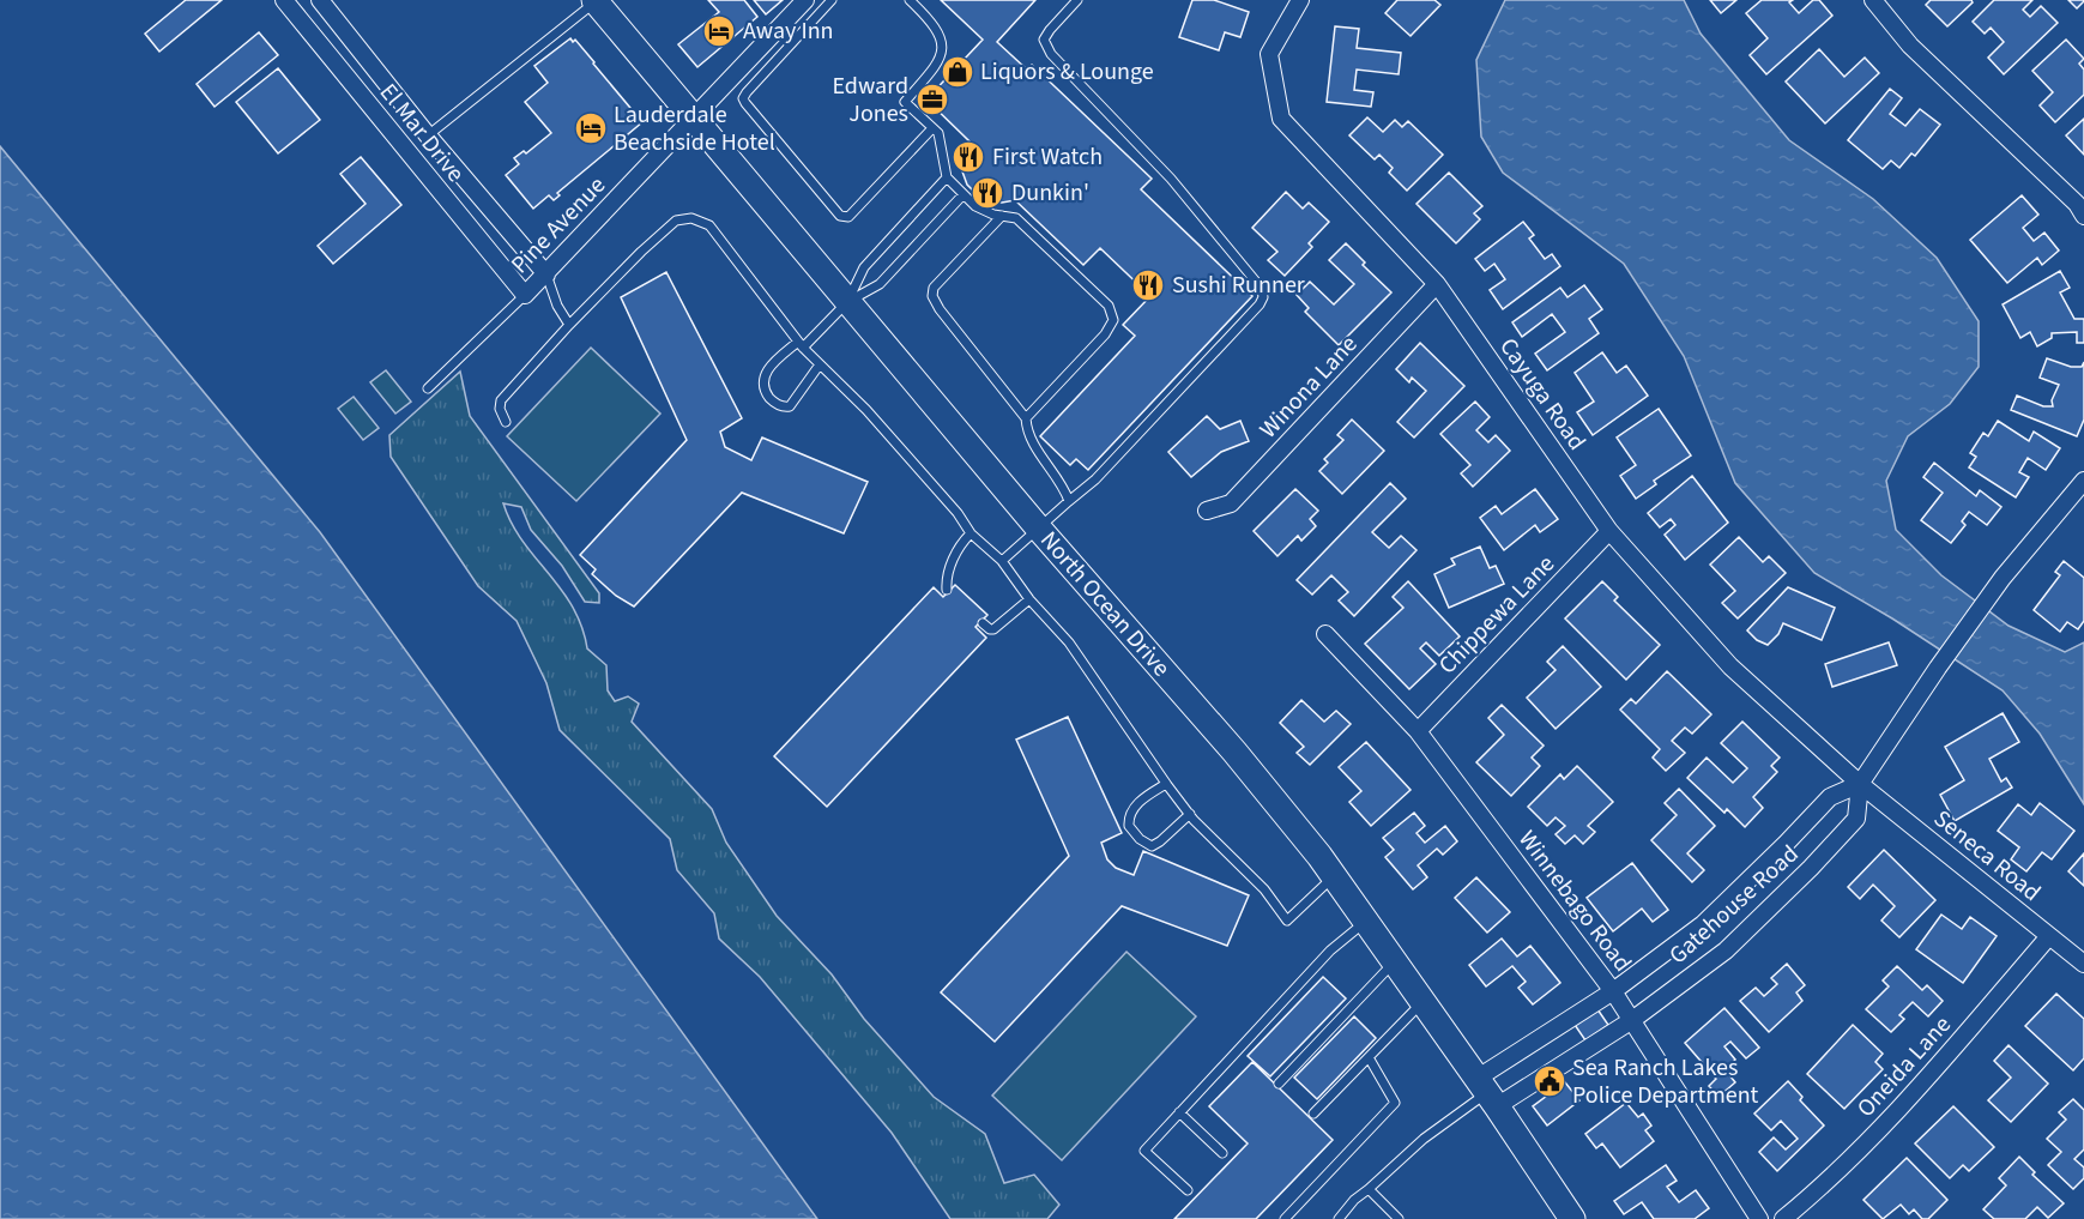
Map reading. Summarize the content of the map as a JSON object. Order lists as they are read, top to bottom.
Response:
{
  "streets": {
    "main road": ["North Ocean Drive"],
    "street": [
      "El Mar Drive",
      "Pine Avenue",
      "Winona Lane",
      "Cayuga Road",
      "Chippewa Lane",
      "Seneca Road",
      "Winnebago Road",
      "Gatehouse Road",
      "Oneida Lane"
    ]
  },
  "crossings": [
    ["El Mar Drive", "Pine Avenue"],
    ["Pine Avenue", "North Ocean Drive"],
    ["Winona Lane", "Cayuga Road"],
    ["Cayuga Road", "Chippewa Lane"],
    ["Cayuga Road", "Seneca Road"],
    ["Cayuga Road", "Gatehouse Road"],
    ["North Ocean Drive", "Gatehouse Road"],
    ["Chippewa Lane", "Winnebago Road"],
    ["Seneca Road", "Gatehouse Road"],
    ["Seneca Road", "Oneida Lane"],
    ["Winnebago Road", "Gatehouse Road"]
  ],
  "places": {
    "hotel": ["Away Inn", "Lauderdale Beachside Hotel"],
    "shop": ["Liquors & Lounge"],
    "office": ["Edward Jones"],
    "restaurant": ["First Watch", "Dunkin'", "Sushi Runner"],
    "public building": ["Sea Ranch Lakes Police Department"]
  }
}
